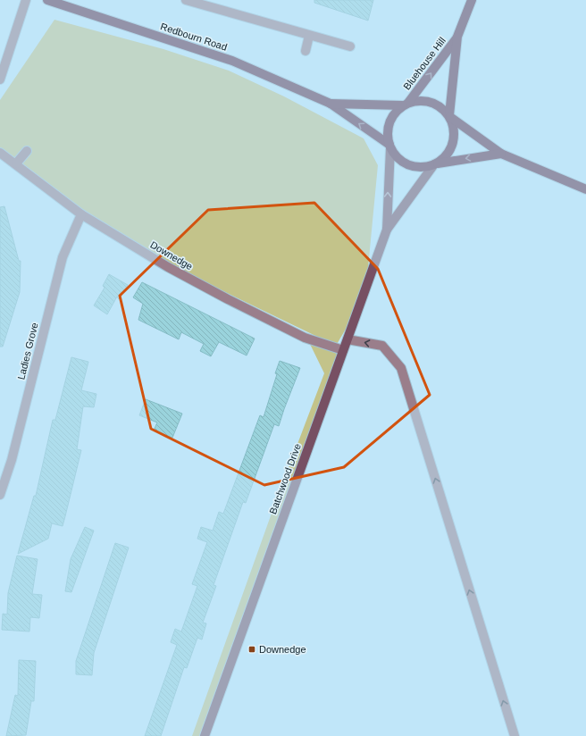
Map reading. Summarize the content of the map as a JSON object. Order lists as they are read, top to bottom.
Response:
{
  "streets": {
    "main road": ["Redbourn Road", "Bluehouse Hill"],
    "street": ["Downedge", "Ladies Grove", "Batchwood Drive"]
  },
  "crossings": [
    ["Redbourn Road", "Bluehouse Hill"],
    ["Redbourn Road", "Batchwood Drive"],
    ["Bluehouse Hill", "Batchwood Drive"],
    ["Downedge", "Ladies Grove"],
    ["Downedge", "Batchwood Drive"]
  ],
  "one_way": ["Bluehouse Hill"],
  "places": {
    "transit": ["Downedge"]
  }
}
